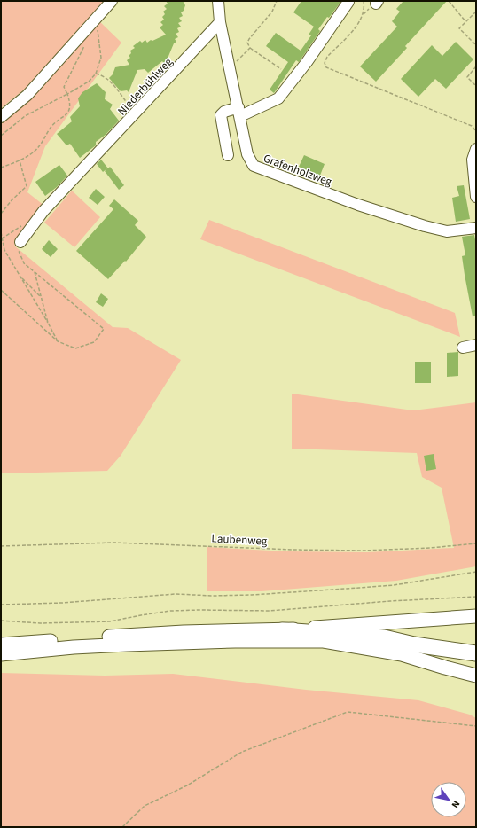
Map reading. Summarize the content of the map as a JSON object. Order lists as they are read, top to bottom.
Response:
{
  "streets": {
    "street": ["Niederbühlweg", "Grafenholzweg"],
    "path": ["Laubenweg"]
  },
  "crossings": [
    ["Niederbühlweg", "Grafenholzweg"]
  ],
  "north": "bottom right"
}
